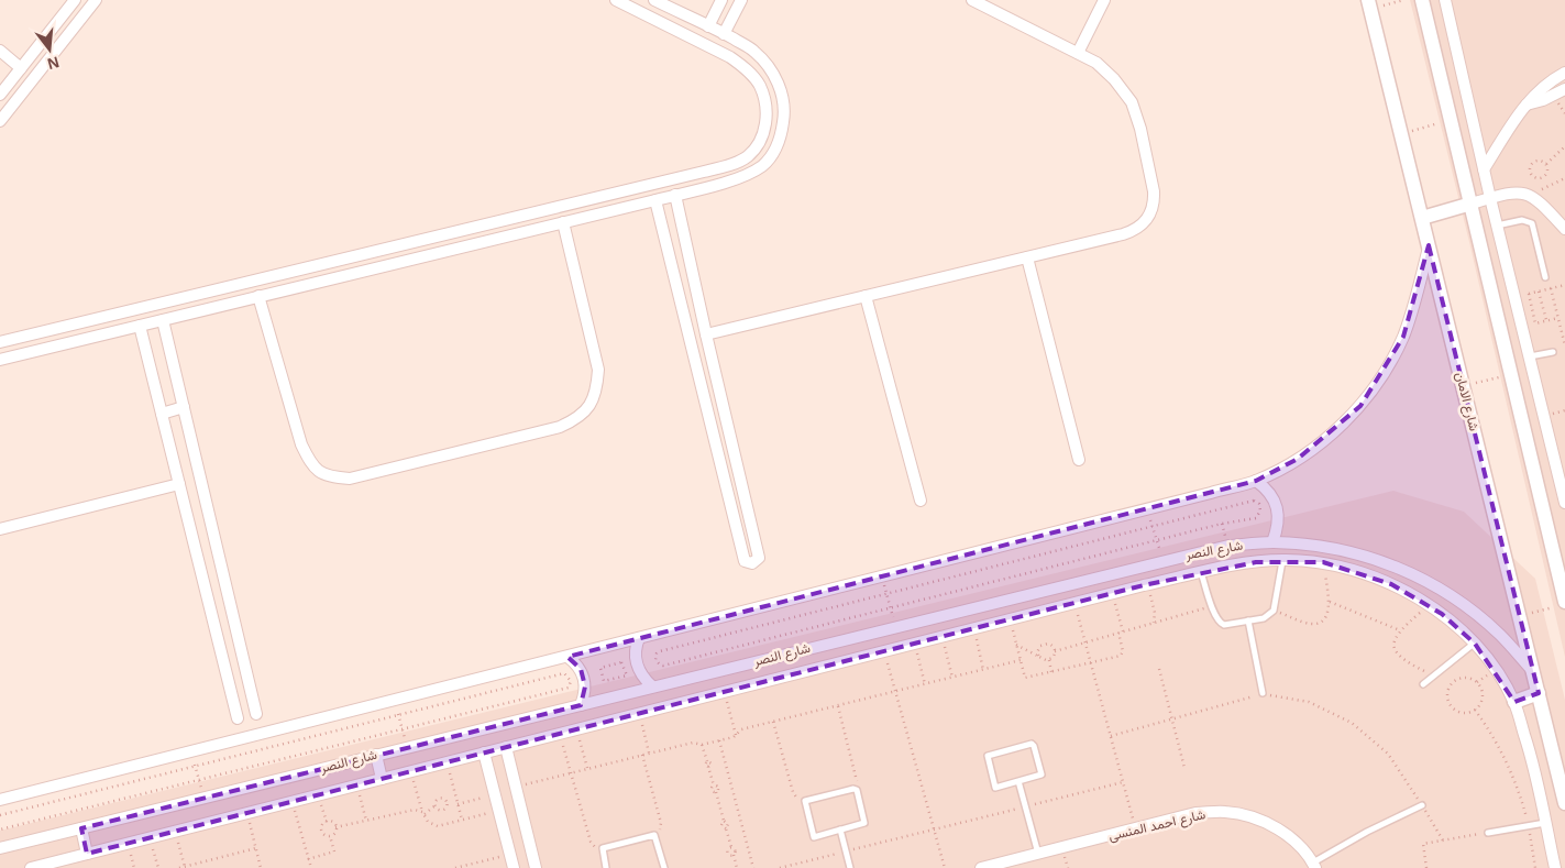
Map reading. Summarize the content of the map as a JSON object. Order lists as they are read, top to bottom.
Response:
{
  "streets": {
    "street": ["شارع الامان", "شارع النصر", "شارع احمد المنسى"]
  },
  "crossings": [
    ["شارع الامان", "شارع النصر"]
  ],
  "north": "bottom"
}
